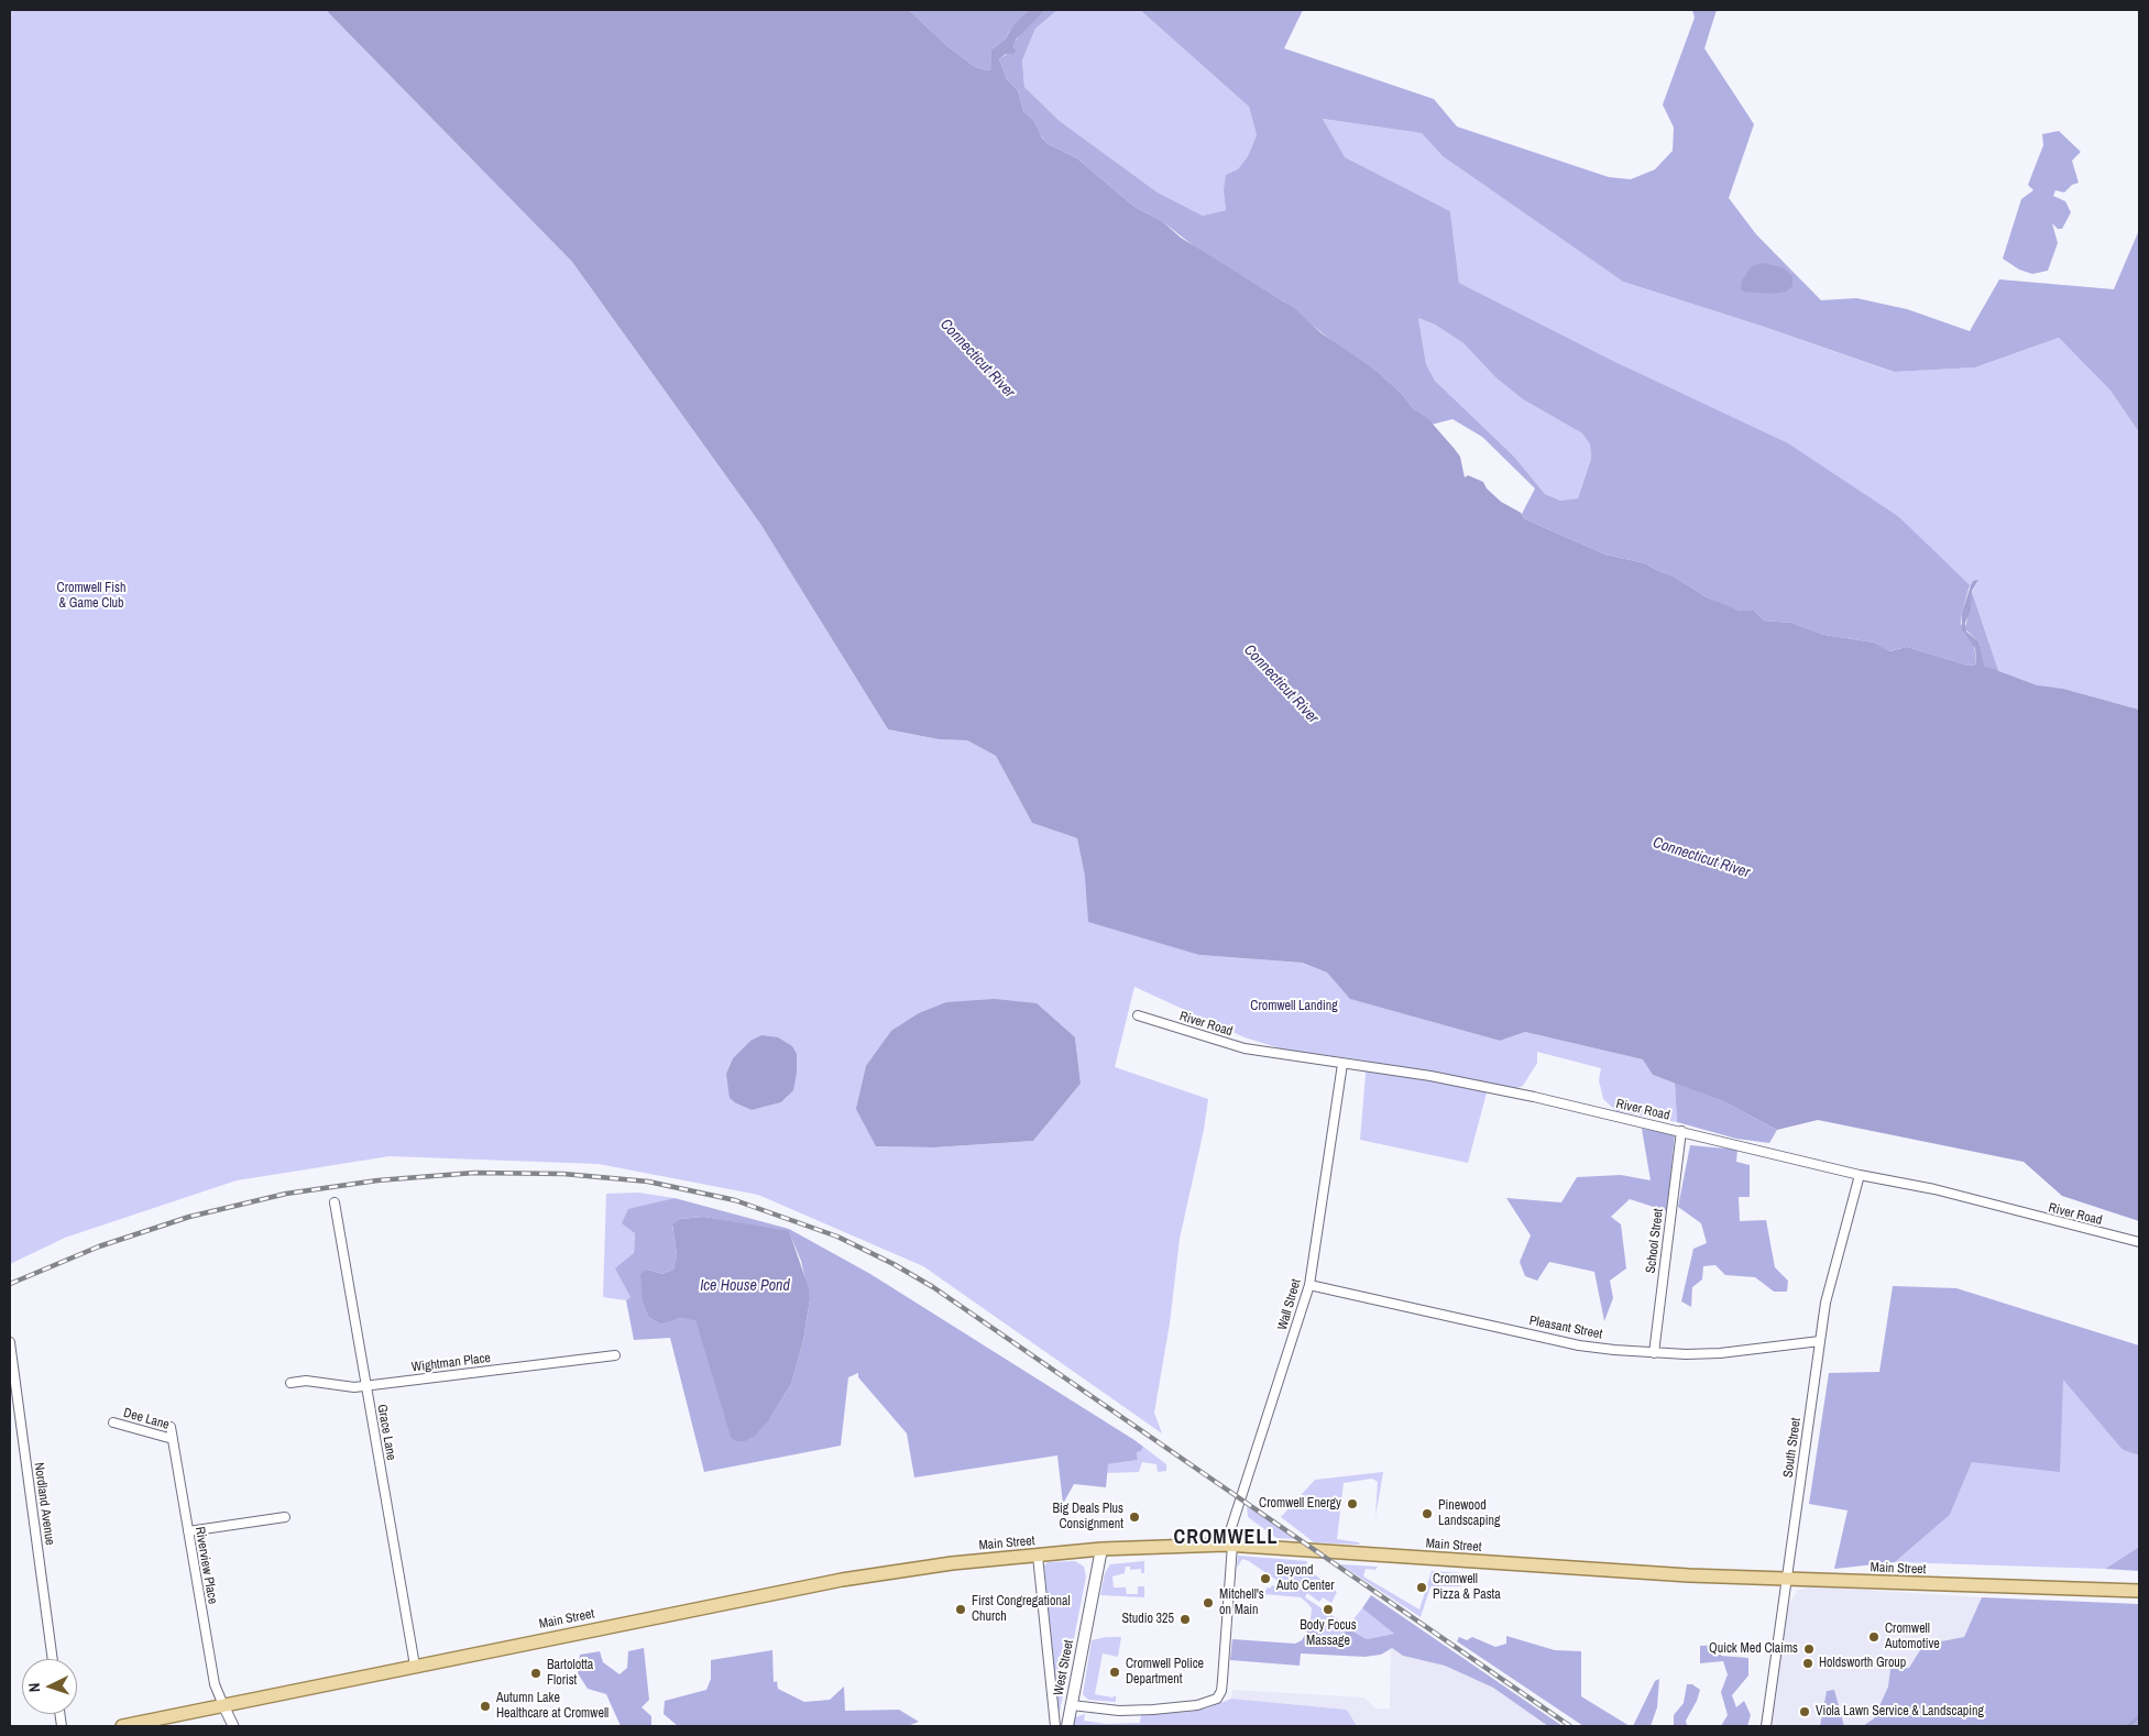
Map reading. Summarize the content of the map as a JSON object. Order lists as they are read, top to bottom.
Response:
{
  "streets": {
    "main road": ["Main Street", "West Street"],
    "street": [
      "River Road",
      "School Street",
      "Wall Street",
      "Pleasant Street",
      "Wightman Place",
      "Dee Lane",
      "Grace Lane",
      "South Street",
      "Nordland Avenue",
      "Riverview Place"
    ]
  },
  "crossings": [
    ["River Road", "School Street"],
    ["River Road", "Wall Street"],
    ["River Road", "South Street"],
    ["School Street", "Pleasant Street"],
    ["Wall Street", "Pleasant Street"],
    ["Wall Street", "Main Street"],
    ["Wall Street", "West Street"],
    ["Pleasant Street", "South Street"],
    ["Wightman Place", "Grace Lane"],
    ["Dee Lane", "Riverview Place"],
    ["Grace Lane", "Main Street"],
    ["South Street", "Main Street"],
    ["Main Street", "Riverview Place"],
    ["Main Street", "West Street"]
  ],
  "districts": ["CROMWELL"],
  "water": ["Connecticut River", "Ice House Pond"],
  "parks": ["Cromwell Fish & Game Club", "Cromwell Landing"],
  "places": [
    "Cromwell Energy",
    "Pinewood Landscaping",
    "Big Deals Plus Consignment",
    "Beyond Auto Center",
    "Cromwell Pizza & Pasta",
    "Mitchell's on Main",
    "First Congregational Church",
    "Body Focus Massage",
    "Studio 325",
    "Cromwell Automotive",
    "Quick Med Claims",
    "Holdsworth Group",
    "Cromwell Police Department",
    "Bartolotta Florist",
    "Autumn Lake Healthcare at Cromwell",
    "Viola Lawn Service & Landscaping"
  ],
  "north": "left"
}
